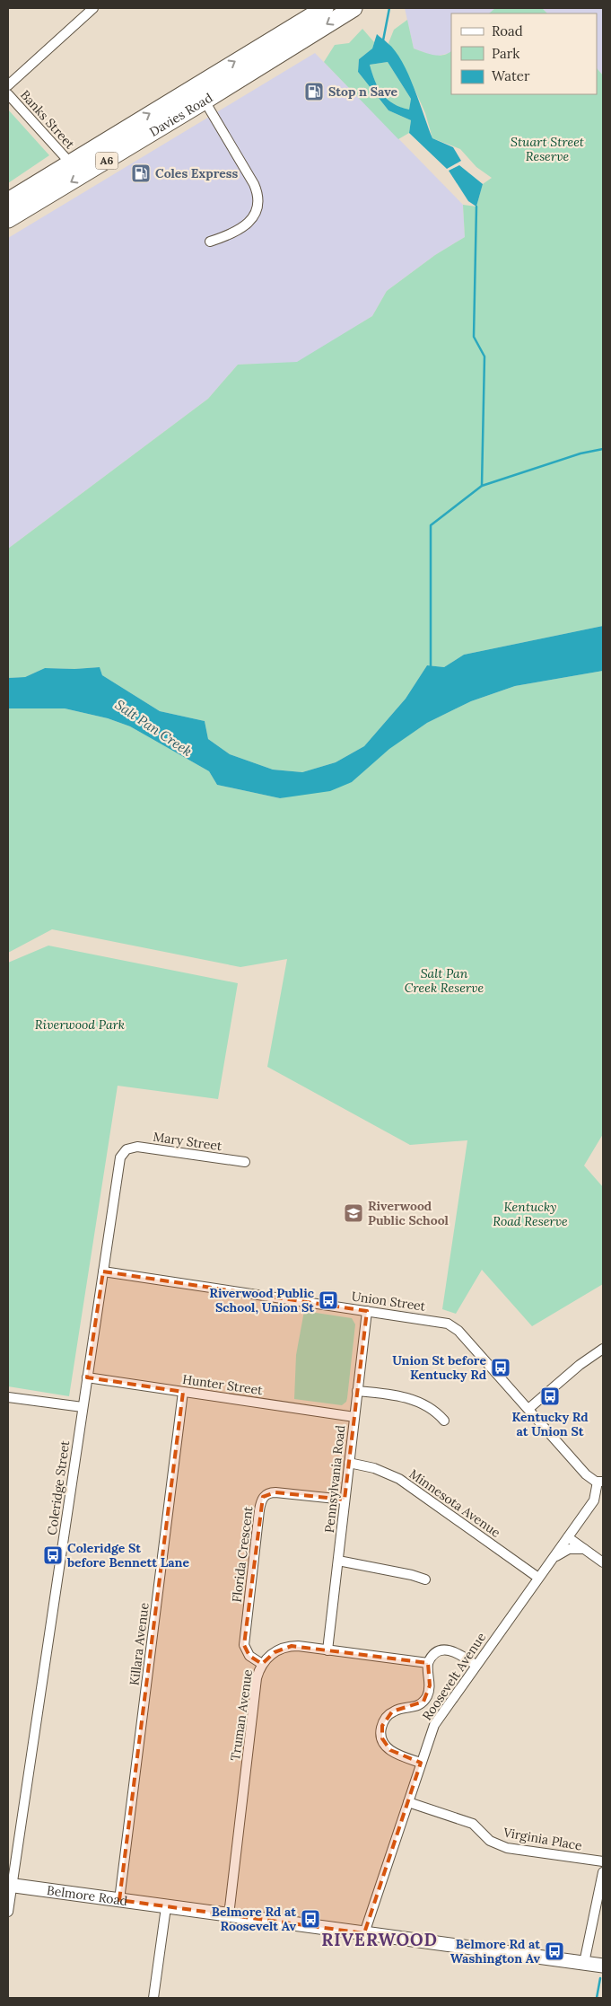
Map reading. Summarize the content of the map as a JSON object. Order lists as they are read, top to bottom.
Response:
{
  "streets": {
    "highway": ["Davies Road", "A6"],
    "main road": ["Belmore Road"],
    "street": [
      "Banks Street",
      "Mary Street",
      "Union Street",
      "Hunter Street",
      "Pennsylvania Road",
      "Coleridge Street",
      "Minnesota Avenue",
      "Florida Crescent",
      "Killara Avenue",
      "Roosevelt Avenue",
      "Truman Avenue",
      "Virginia Place"
    ]
  },
  "crossings": [
    ["Davies Road", "Banks Street"],
    ["Mary Street", "Coleridge Street"],
    ["Union Street", "Pennsylvania Road"],
    ["Union Street", "Coleridge Street"],
    ["Union Street", "Roosevelt Avenue"],
    ["Hunter Street", "Pennsylvania Road"],
    ["Hunter Street", "Coleridge Street"],
    ["Hunter Street", "Killara Avenue"],
    ["Pennsylvania Road", "Minnesota Avenue"],
    ["Pennsylvania Road", "Florida Crescent"],
    ["Pennsylvania Road", "Truman Avenue"],
    ["Coleridge Street", "Belmore Road"],
    ["Minnesota Avenue", "Roosevelt Avenue"],
    ["Florida Crescent", "Truman Avenue"],
    ["Killara Avenue", "Belmore Road"],
    ["Roosevelt Avenue", "Virginia Place"],
    ["Roosevelt Avenue", "Belmore Road"],
    ["Truman Avenue", "Belmore Road"]
  ],
  "districts": ["RIVERWOOD"],
  "water": ["Salt Pan Creek"],
  "parks": [
    "Stuart Street Reserve",
    "Salt Pan Creek Reserve",
    "Riverwood Park",
    "Kentucky Road Reserve"
  ],
  "places": {
    "fuel station": ["Stop n Save", "Coles Express"],
    "school or university": ["Riverwood Public School"],
    "bus stop": [
      "Riverwood Public School, Union St",
      "Union St before Kentucky Rd",
      "Kentucky Rd at Union St",
      "Coleridge St before Bennett Lane",
      "Belmore Rd at Roosevelt Av",
      "Belmore Rd at Washington Av"
    ]
  },
  "legend": ["Road", "Park", "Water"]
}
